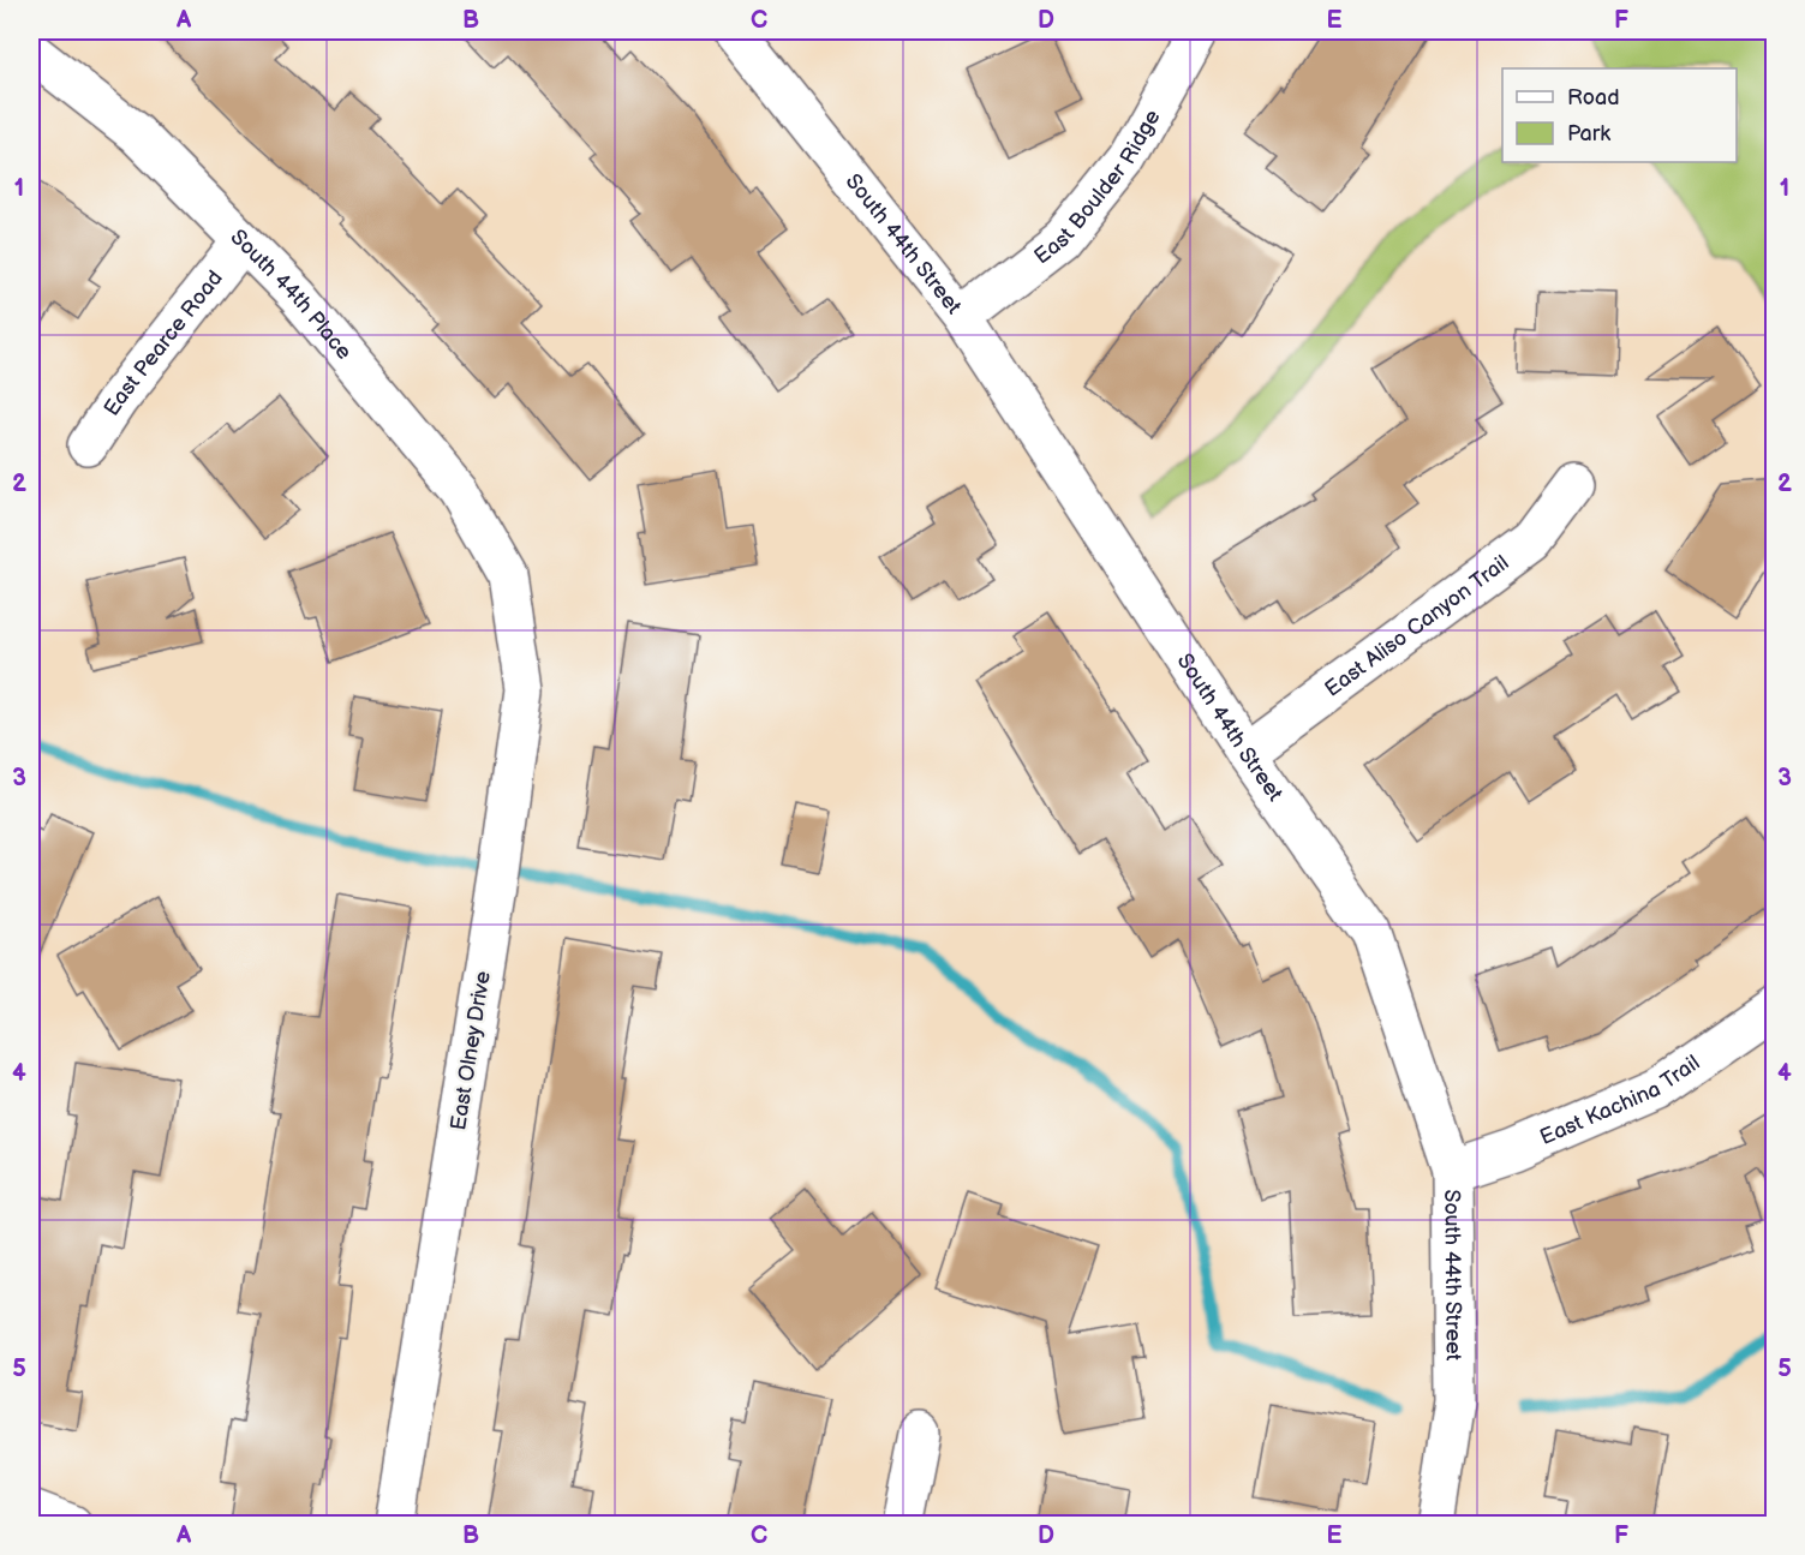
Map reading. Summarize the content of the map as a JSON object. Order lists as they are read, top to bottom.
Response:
{
  "streets": {
    "street": [
      "East Boulder Ridge",
      "South 44th Street",
      "South 44th Place",
      "East Pearce Road",
      "East Aliso Canyon Trail",
      "East Olney Drive",
      "East Kachina Trail"
    ]
  },
  "crossings": [
    ["East Boulder Ridge", "South 44th Street"],
    ["South 44th Street", "East Aliso Canyon Trail"],
    ["South 44th Street", "East Kachina Trail"],
    ["South 44th Place", "East Pearce Road"],
    ["South 44th Place", "East Olney Drive"]
  ],
  "legend": ["Road", "Park"],
  "grid": {
    "columns": [
      "A",
      "B",
      "C",
      "D",
      "E",
      "F"
    ],
    "rows": [
      "1",
      "2",
      "3",
      "4",
      "5"
    ]
  }
}
